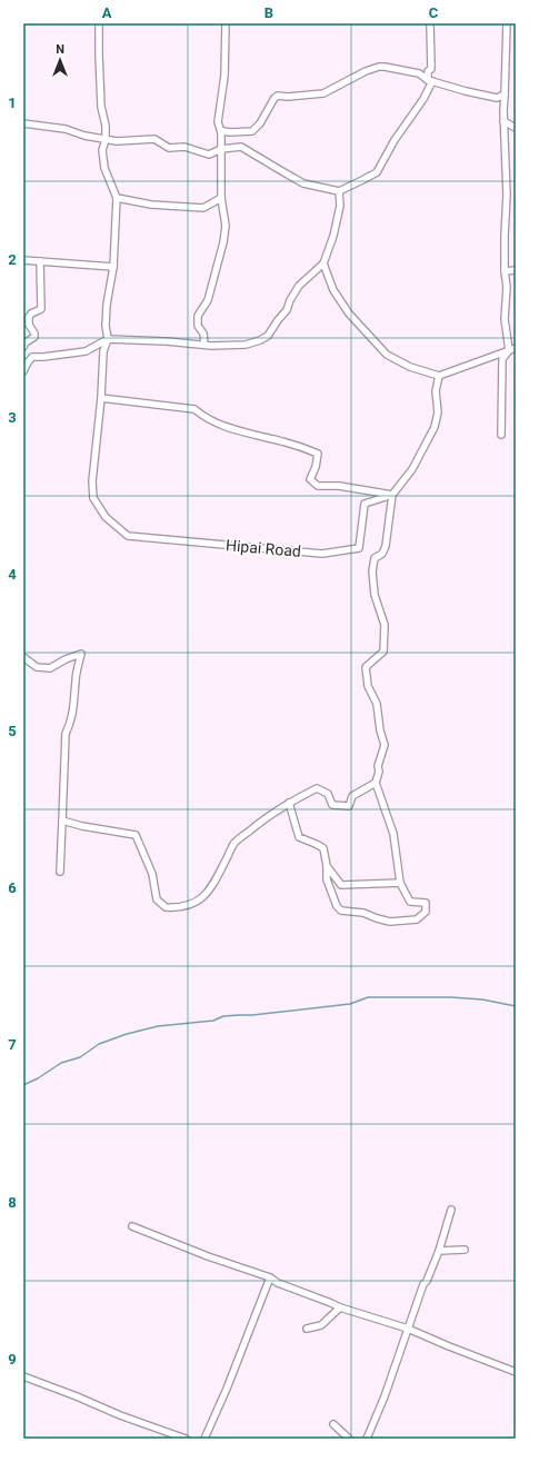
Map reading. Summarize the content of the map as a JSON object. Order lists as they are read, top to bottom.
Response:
{
  "streets": {
    "street": ["Hipai Road"]
  },
  "north": "top",
  "grid": {
    "columns": ["A", "B", "C"],
    "rows": [
      "1",
      "2",
      "3",
      "4",
      "5",
      "6",
      "7",
      "8",
      "9"
    ]
  }
}
